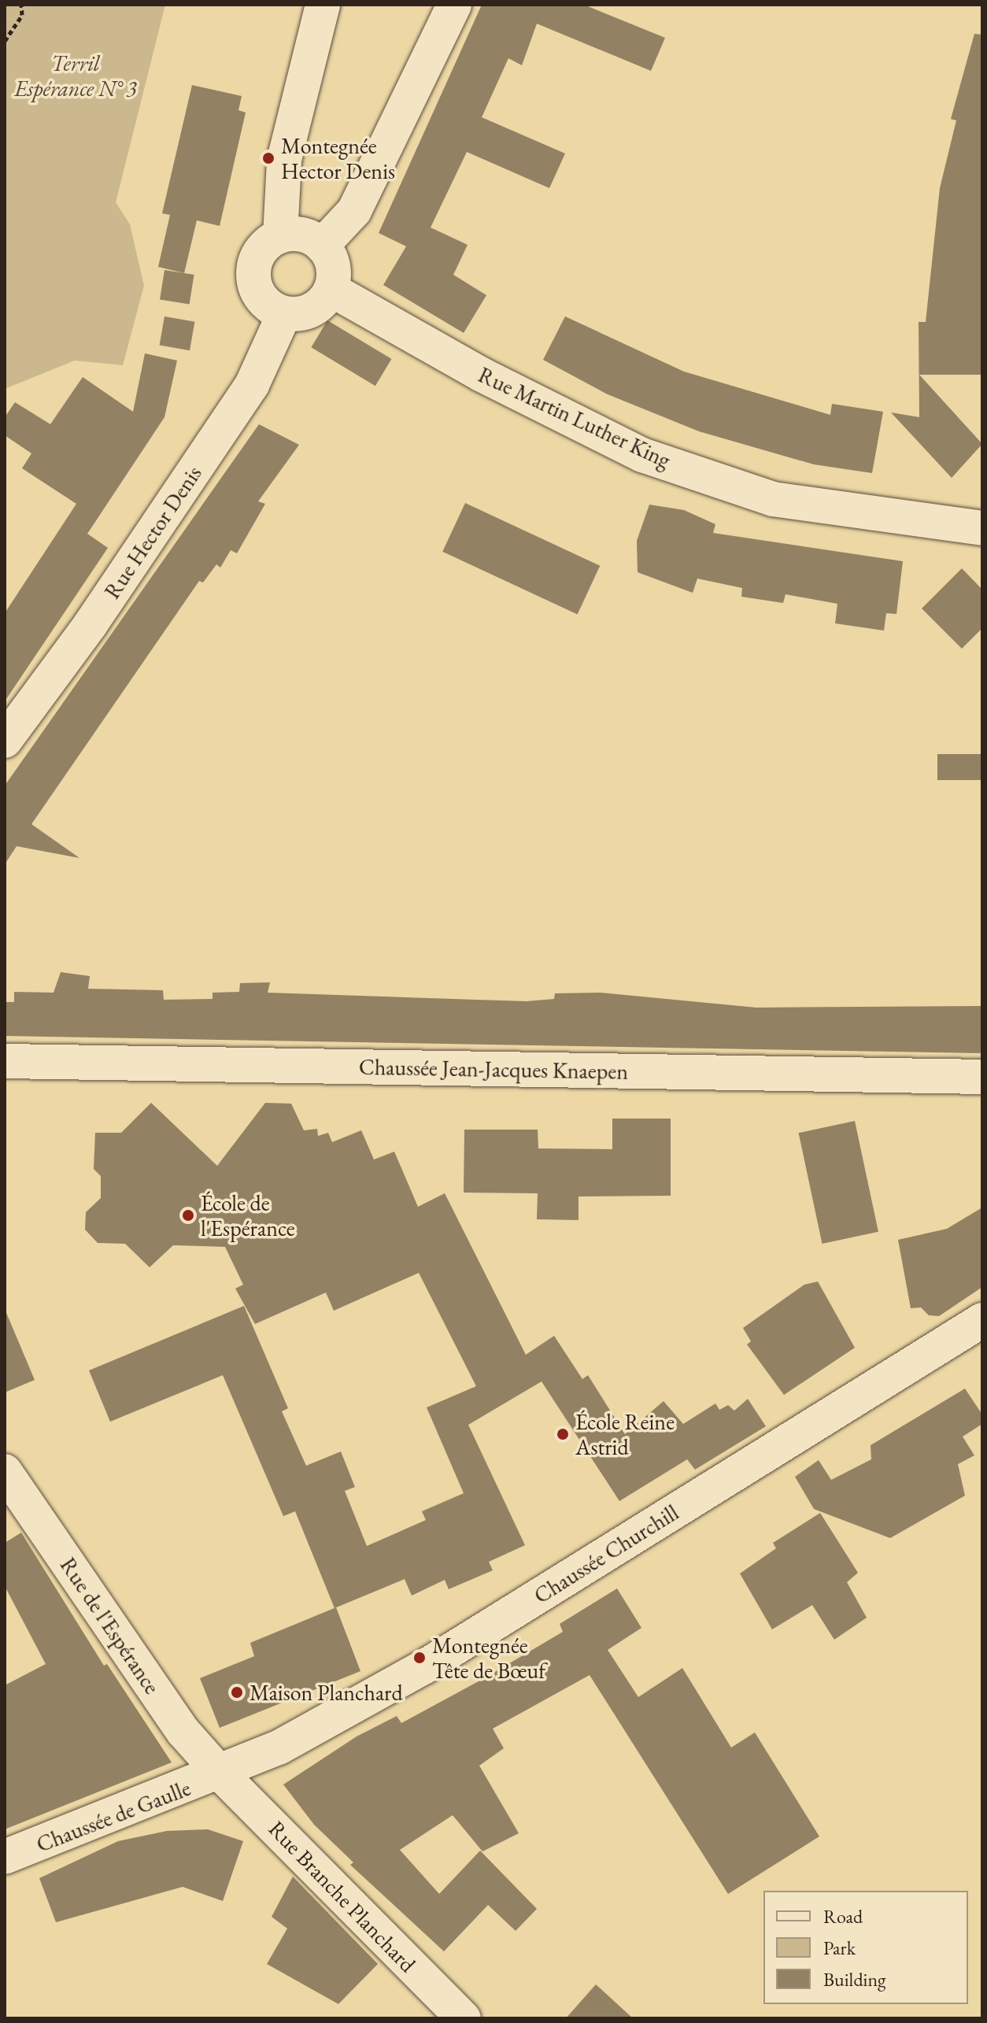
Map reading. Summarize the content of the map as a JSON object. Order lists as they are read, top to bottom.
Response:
{
  "streets": {
    "street": [
      "Rue Martin Luther King",
      "Rue Hector Denis",
      "Chaussée Jean-Jacques Knaepen",
      "Chaussée Churchill",
      "Rue de l'Espérance",
      "Chaussée de Gaulle",
      "Rue Branche Planchard"
    ]
  },
  "crossings": [
    ["Rue Martin Luther King", "Rue Hector Denis"],
    ["Chaussée Churchill", "Rue de l'Espérance"],
    ["Chaussée Churchill", "Chaussée de Gaulle"],
    ["Chaussée Churchill", "Rue Branche Planchard"],
    ["Rue de l'Espérance", "Chaussée de Gaulle"],
    ["Rue de l'Espérance", "Rue Branche Planchard"],
    ["Chaussée de Gaulle", "Rue Branche Planchard"]
  ],
  "parks": ["Terril Espérance N° 3"],
  "places": [
    "Montegnée Hector Denis",
    "École de l'Espérance",
    "École Reine Astrid",
    "Montegnée Tête de Bœuf",
    "Maison Planchard"
  ],
  "legend": ["Road", "Park", "Building"]
}
